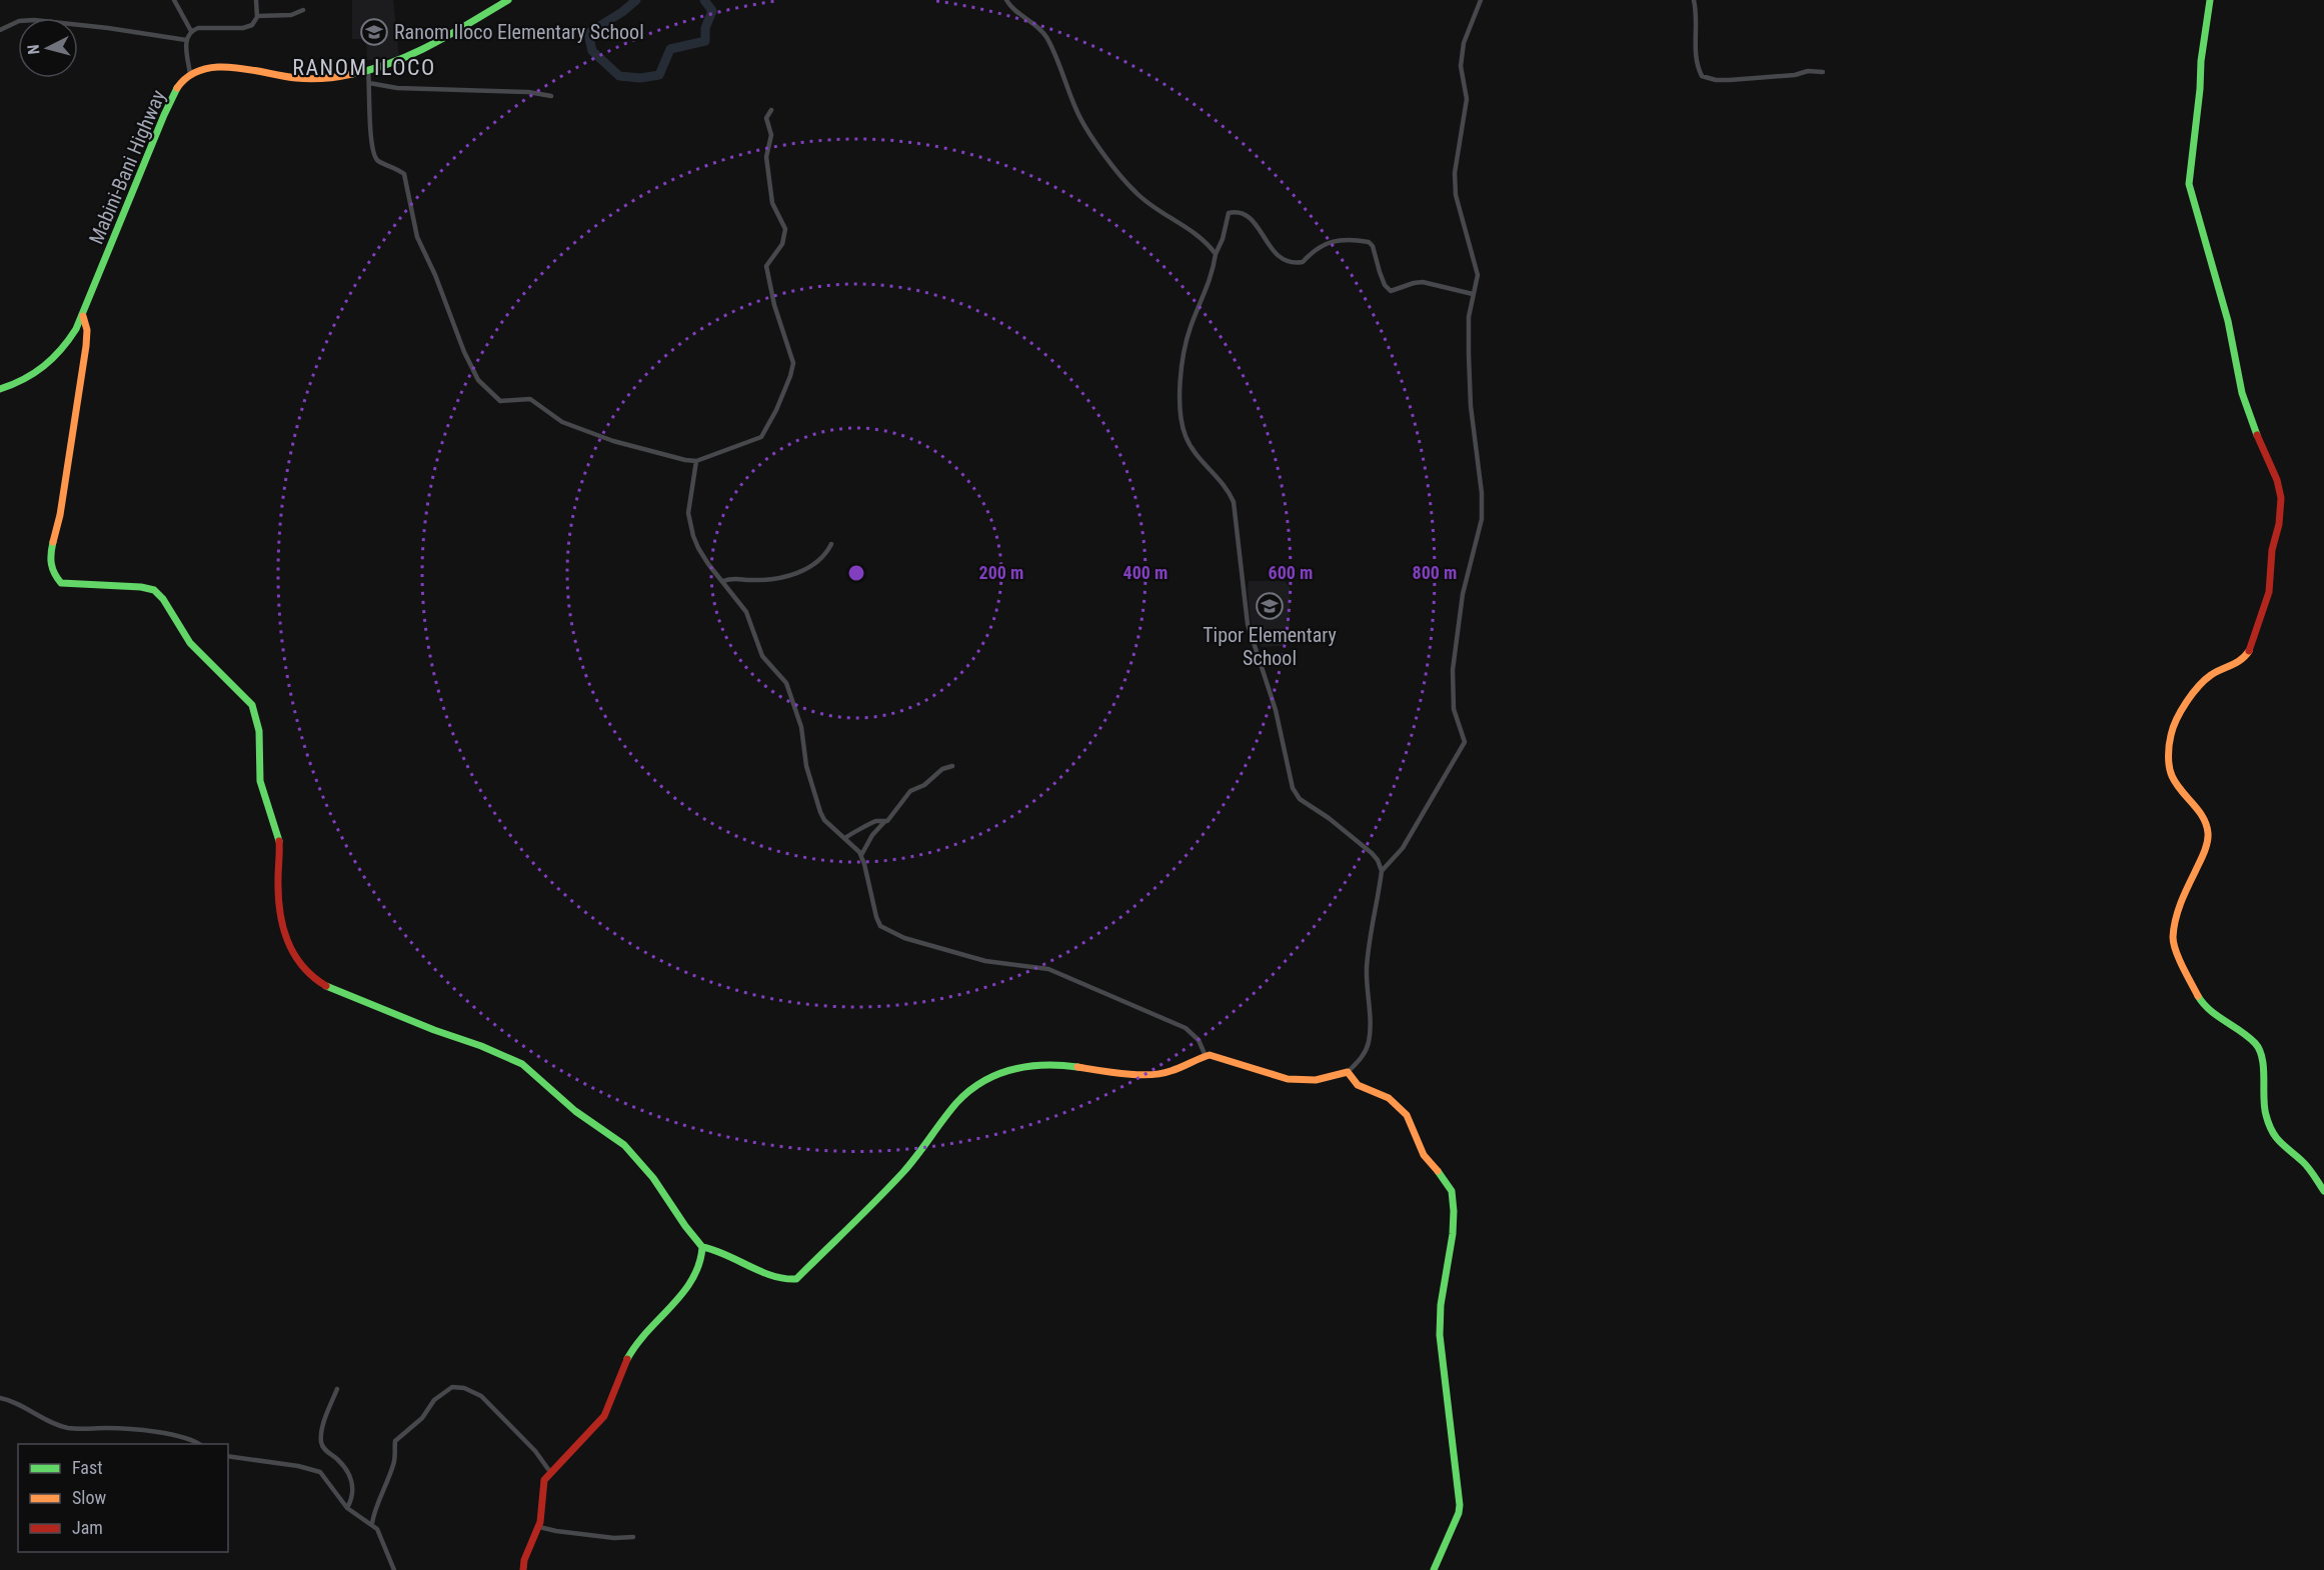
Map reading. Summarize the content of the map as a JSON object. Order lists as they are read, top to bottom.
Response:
{
  "streets": {
    "street": ["Mabini-Bani Highway"]
  },
  "districts": ["RANOM ILOCO"],
  "places": {
    "school or university": ["Ranom Iloco Elementary School", "Tipor Elementary School"]
  },
  "legend": ["Fast", "Slow", "Jam"],
  "north": "left",
  "rings": [
    "200 m",
    "400 m",
    "600 m",
    "800 m"
  ]
}
